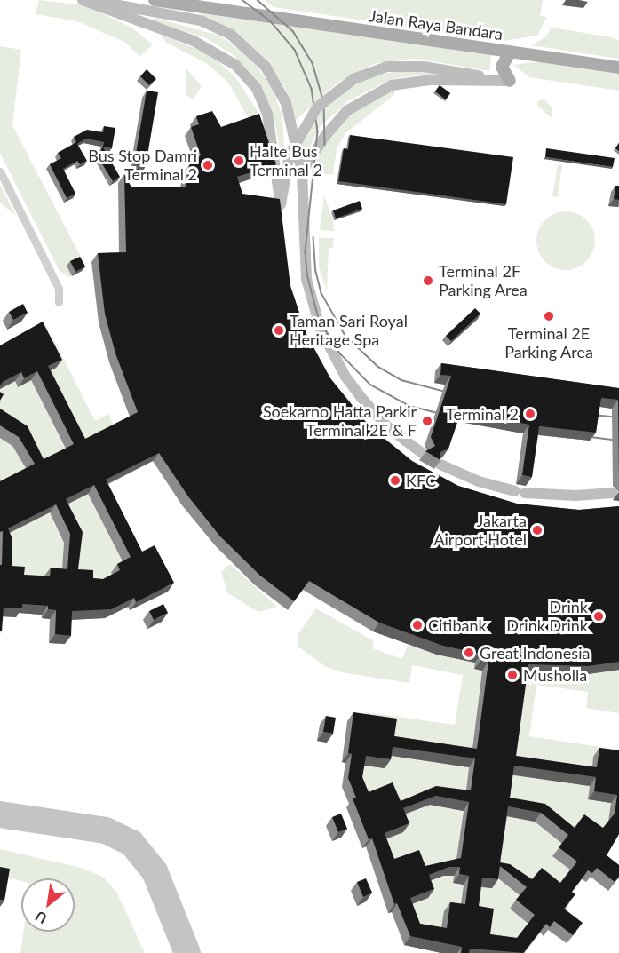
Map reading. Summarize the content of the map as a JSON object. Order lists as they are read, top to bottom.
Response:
{
  "streets": {
    "main road": ["Jalan Raya Bandara"]
  },
  "places": [
    "Halte Bus Terminal 2",
    "Bus Stop Damri Terminal 2",
    "Terminal 2F Parking Area",
    "Terminal 2E Parking Area",
    "Taman Sari Royal Heritage Spa",
    "Terminal 2",
    "Soekarno Hatta Parkir Terminal 2E & F",
    "KFC",
    "Jakarta Airport Hotel",
    "Drink Drink Drink",
    "Citibank",
    "Great Indonesia",
    "Musholla"
  ],
  "north": "bottom left"
}
